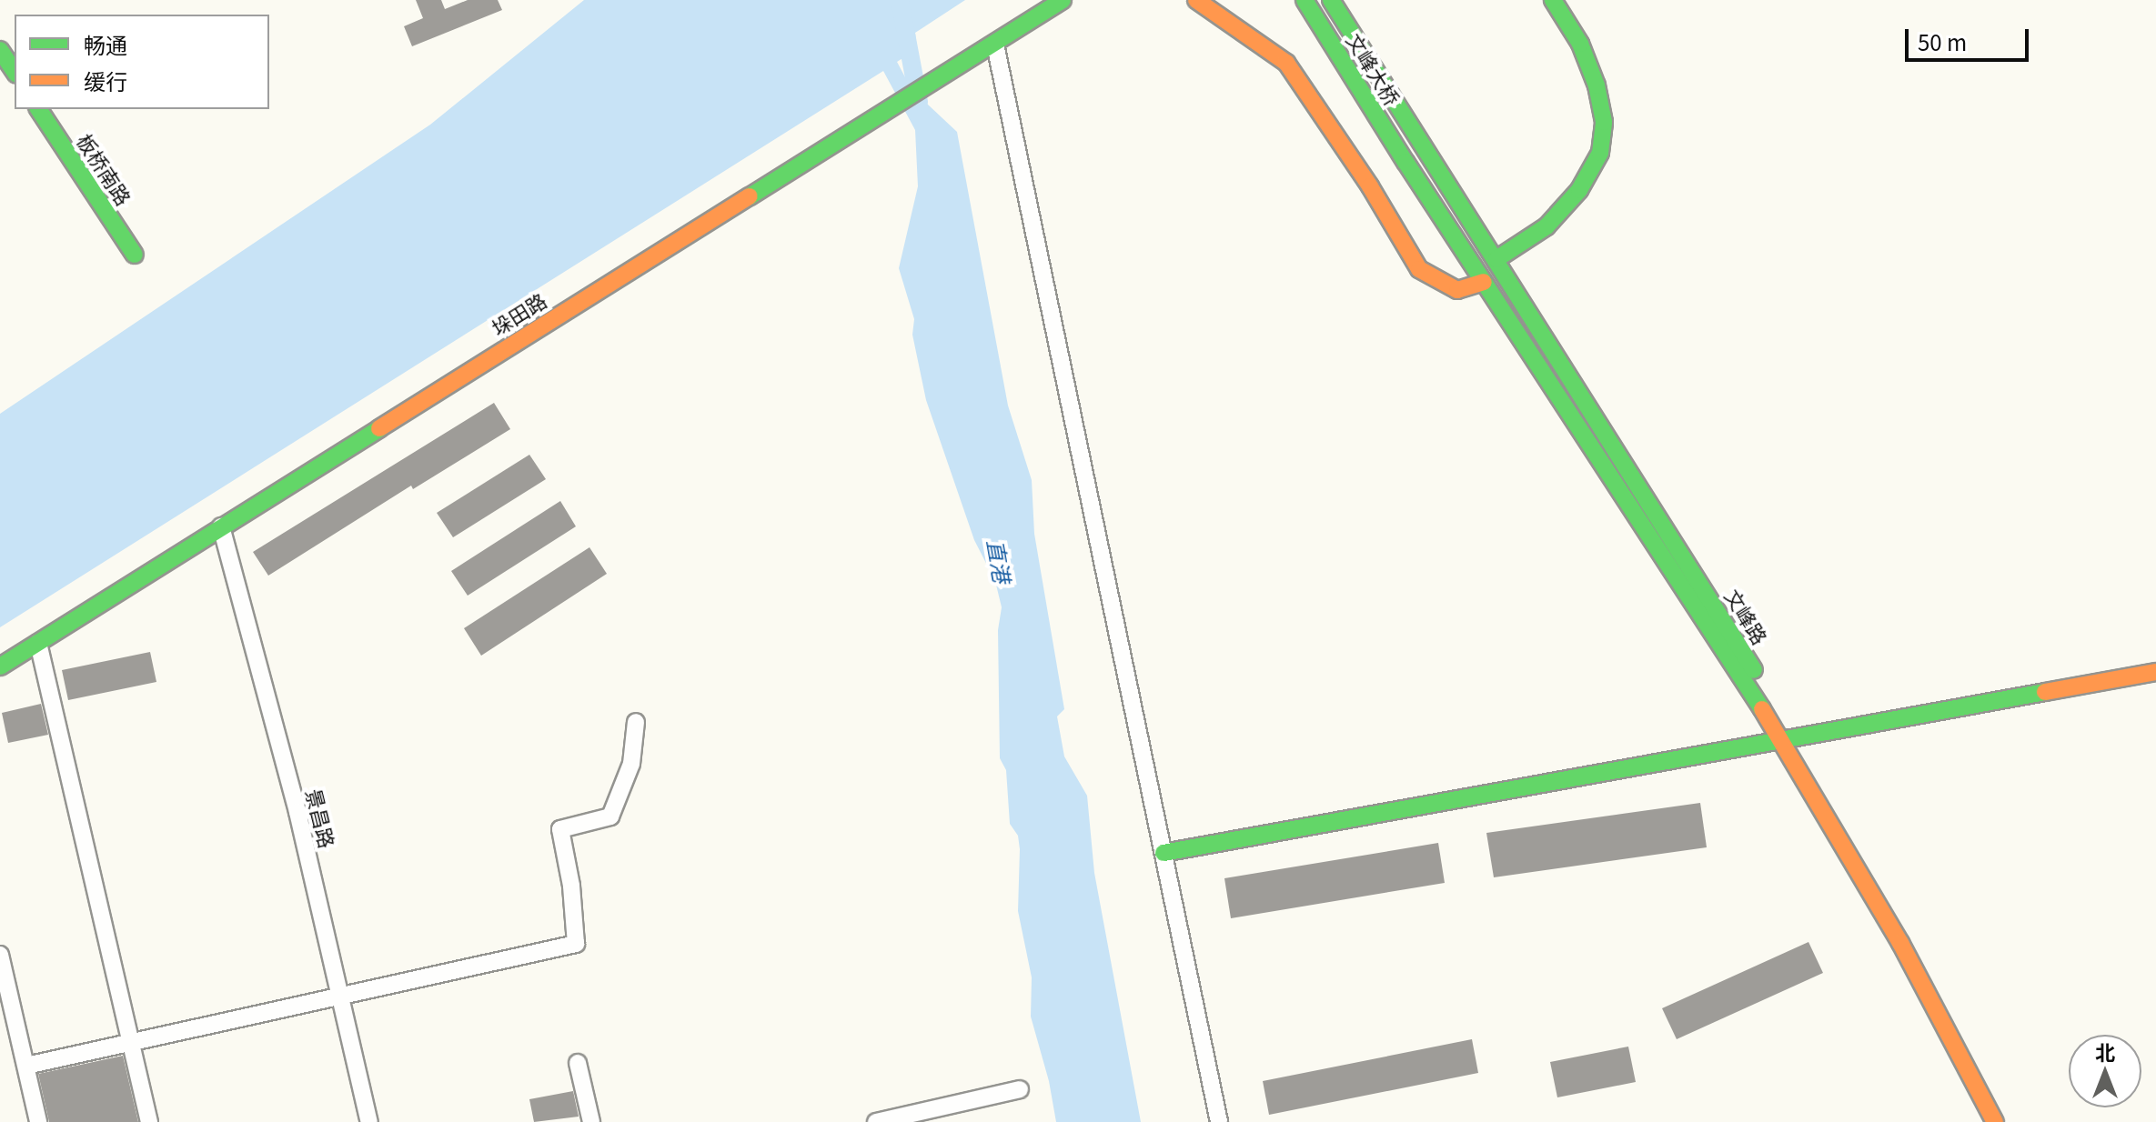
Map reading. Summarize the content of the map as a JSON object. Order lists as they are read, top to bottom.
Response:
{
  "streets": {
    "street": [
      "文峰大桥",
      "板桥南路",
      "垛田路",
      "文峰路",
      "景昌路"
    ]
  },
  "crossings": [
    ["文峰大桥", "文峰路"],
    ["垛田路", "景昌路"]
  ],
  "water": ["直港"],
  "legend": ["畅通", "缓行"],
  "scale_bar": "50 m",
  "north": "top"
}
